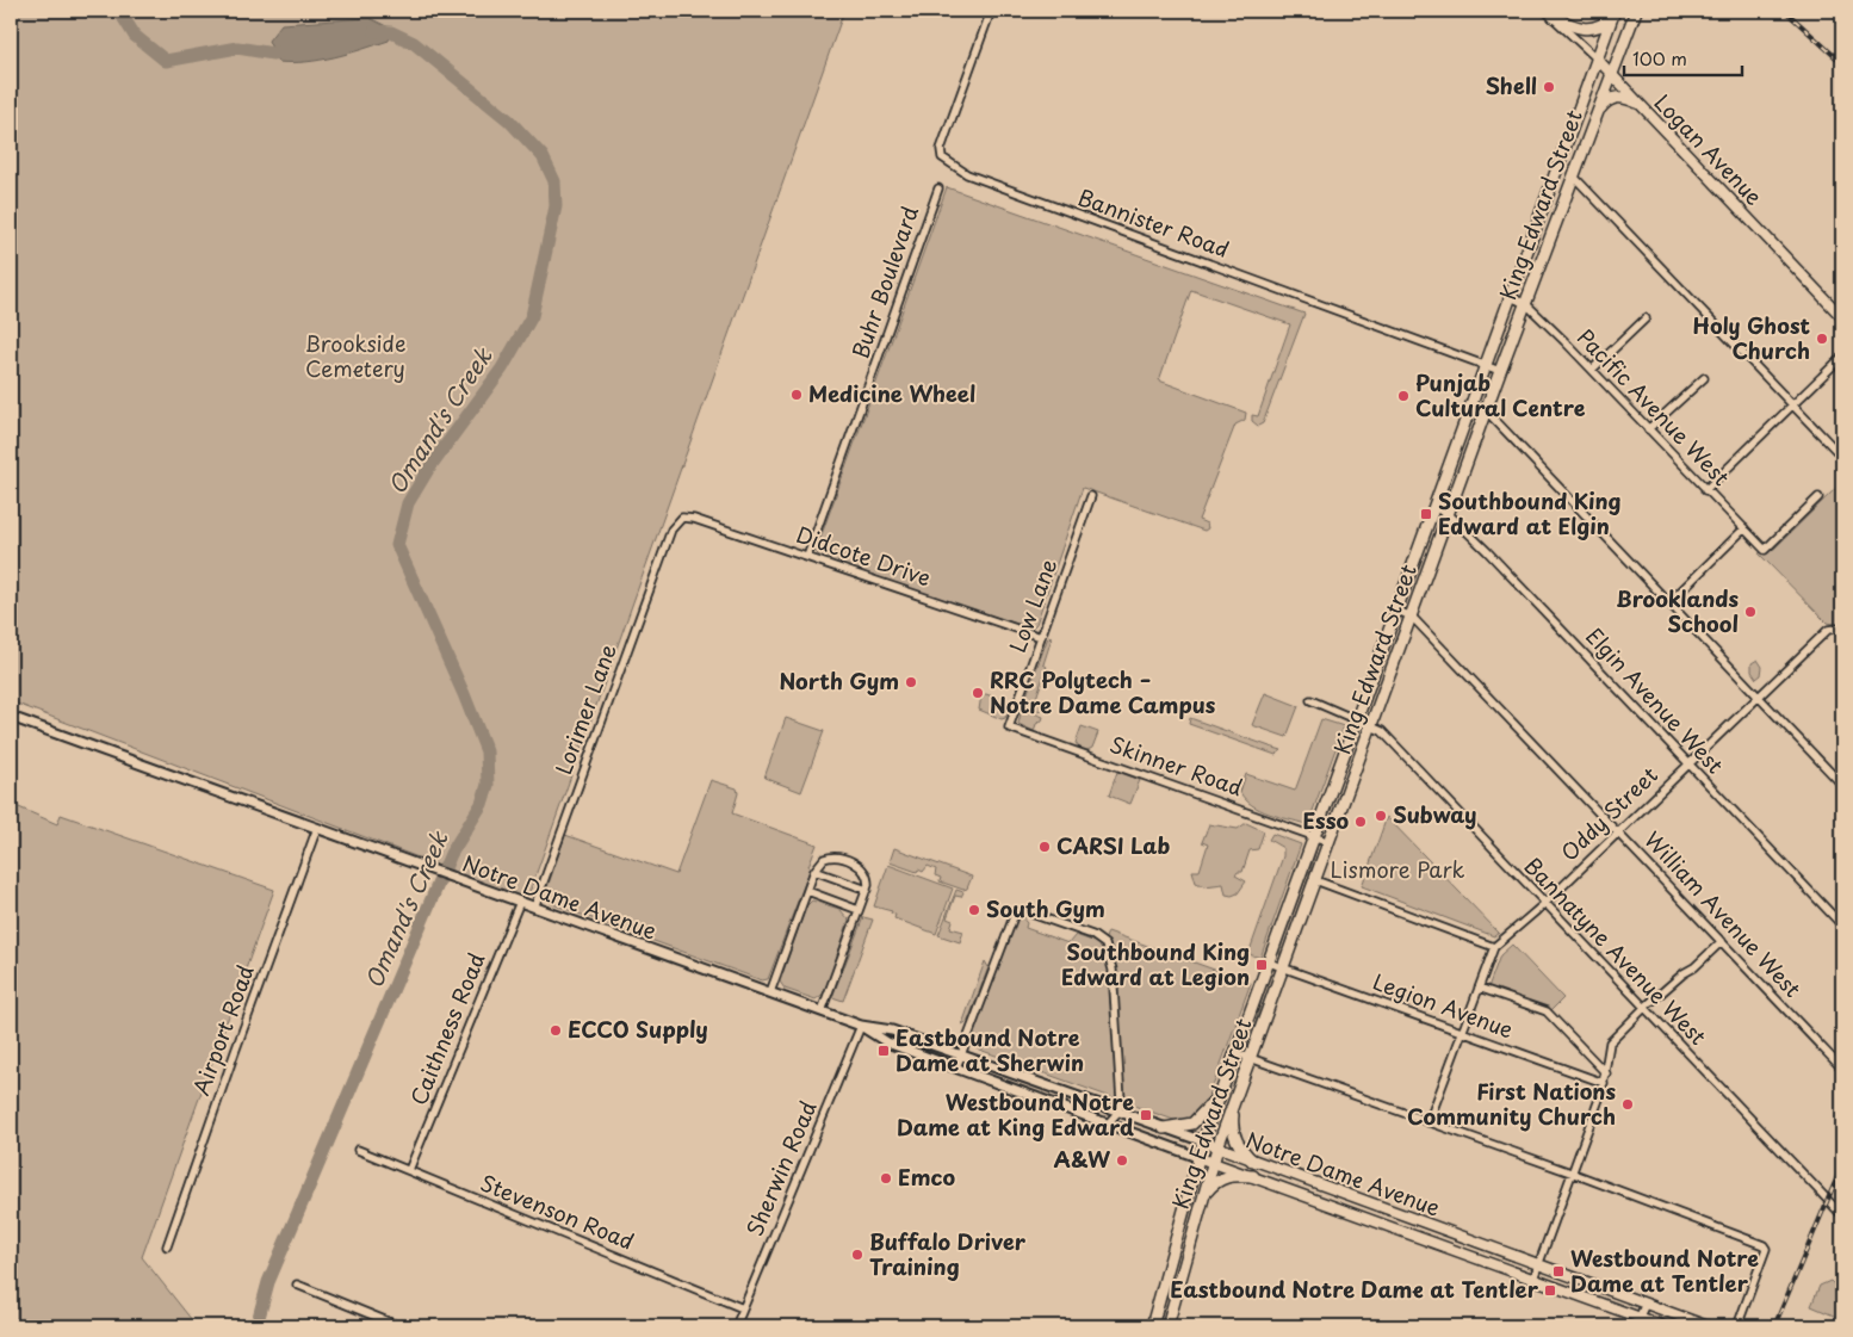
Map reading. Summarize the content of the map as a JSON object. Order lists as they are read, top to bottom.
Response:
{
  "streets": {
    "main road": ["Logan Avenue", "King Edward Street", "Notre Dame Avenue"],
    "street": [
      "Bannister Road",
      "Buhr Boulevard",
      "Pacific Avenue West",
      "Didcote Drive",
      "Low Lane",
      "Elgin Avenue West",
      "Lorimer Lane",
      "Skinner Road",
      "Oddy Street",
      "William Avenue West",
      "Bannatyne Avenue West",
      "Legion Avenue",
      "Caithness Road",
      "Airport Road",
      "Sherwin Road",
      "Stevenson Road"
    ]
  },
  "crossings": [
    ["Logan Avenue", "King Edward Street"],
    ["King Edward Street", "Bannister Road"],
    ["King Edward Street", "Pacific Avenue West"],
    ["King Edward Street", "Elgin Avenue West"],
    ["King Edward Street", "Skinner Road"],
    ["King Edward Street", "Notre Dame Avenue"],
    ["King Edward Street", "William Avenue West"],
    ["King Edward Street", "Bannatyne Avenue West"],
    ["King Edward Street", "Legion Avenue"],
    ["Buhr Boulevard", "Didcote Drive"],
    ["Didcote Drive", "Low Lane"],
    ["Didcote Drive", "Lorimer Lane"],
    ["Low Lane", "Skinner Road"],
    ["Elgin Avenue West", "Oddy Street"],
    ["Lorimer Lane", "Notre Dame Avenue"],
    ["Oddy Street", "William Avenue West"],
    ["Oddy Street", "Bannatyne Avenue West"],
    ["Oddy Street", "Legion Avenue"],
    ["Notre Dame Avenue", "Caithness Road"],
    ["Notre Dame Avenue", "Airport Road"],
    ["Notre Dame Avenue", "Sherwin Road"],
    ["Caithness Road", "Stevenson Road"],
    ["Sherwin Road", "Stevenson Road"]
  ],
  "water": ["Omand's Creek"],
  "parks": ["Brookside Cemetery", "Lismore Park"],
  "places": {
    "other": [
      "Shell",
      "Holy Ghost Church",
      "Medicine Wheel",
      "Punjab Cultural Centre",
      "Brooklands School",
      "North Gym",
      "RRC Polytech – Notre Dame Campus",
      "Subway",
      "Esso",
      "CARSI Lab",
      "South Gym",
      "ECCO Supply",
      "First Nations Community Church",
      "A&W",
      "Emco",
      "Buffalo Driver Training"
    ],
    "transit": [
      "Southbound King Edward at Elgin",
      "Southbound King Edward at Legion",
      "Eastbound Notre Dame at Sherwin",
      "Westbound Notre Dame at King Edward",
      "Westbound Notre Dame at Tentler",
      "Eastbound Notre Dame at Tentler"
    ]
  },
  "scale_bar": "100 m"
}
